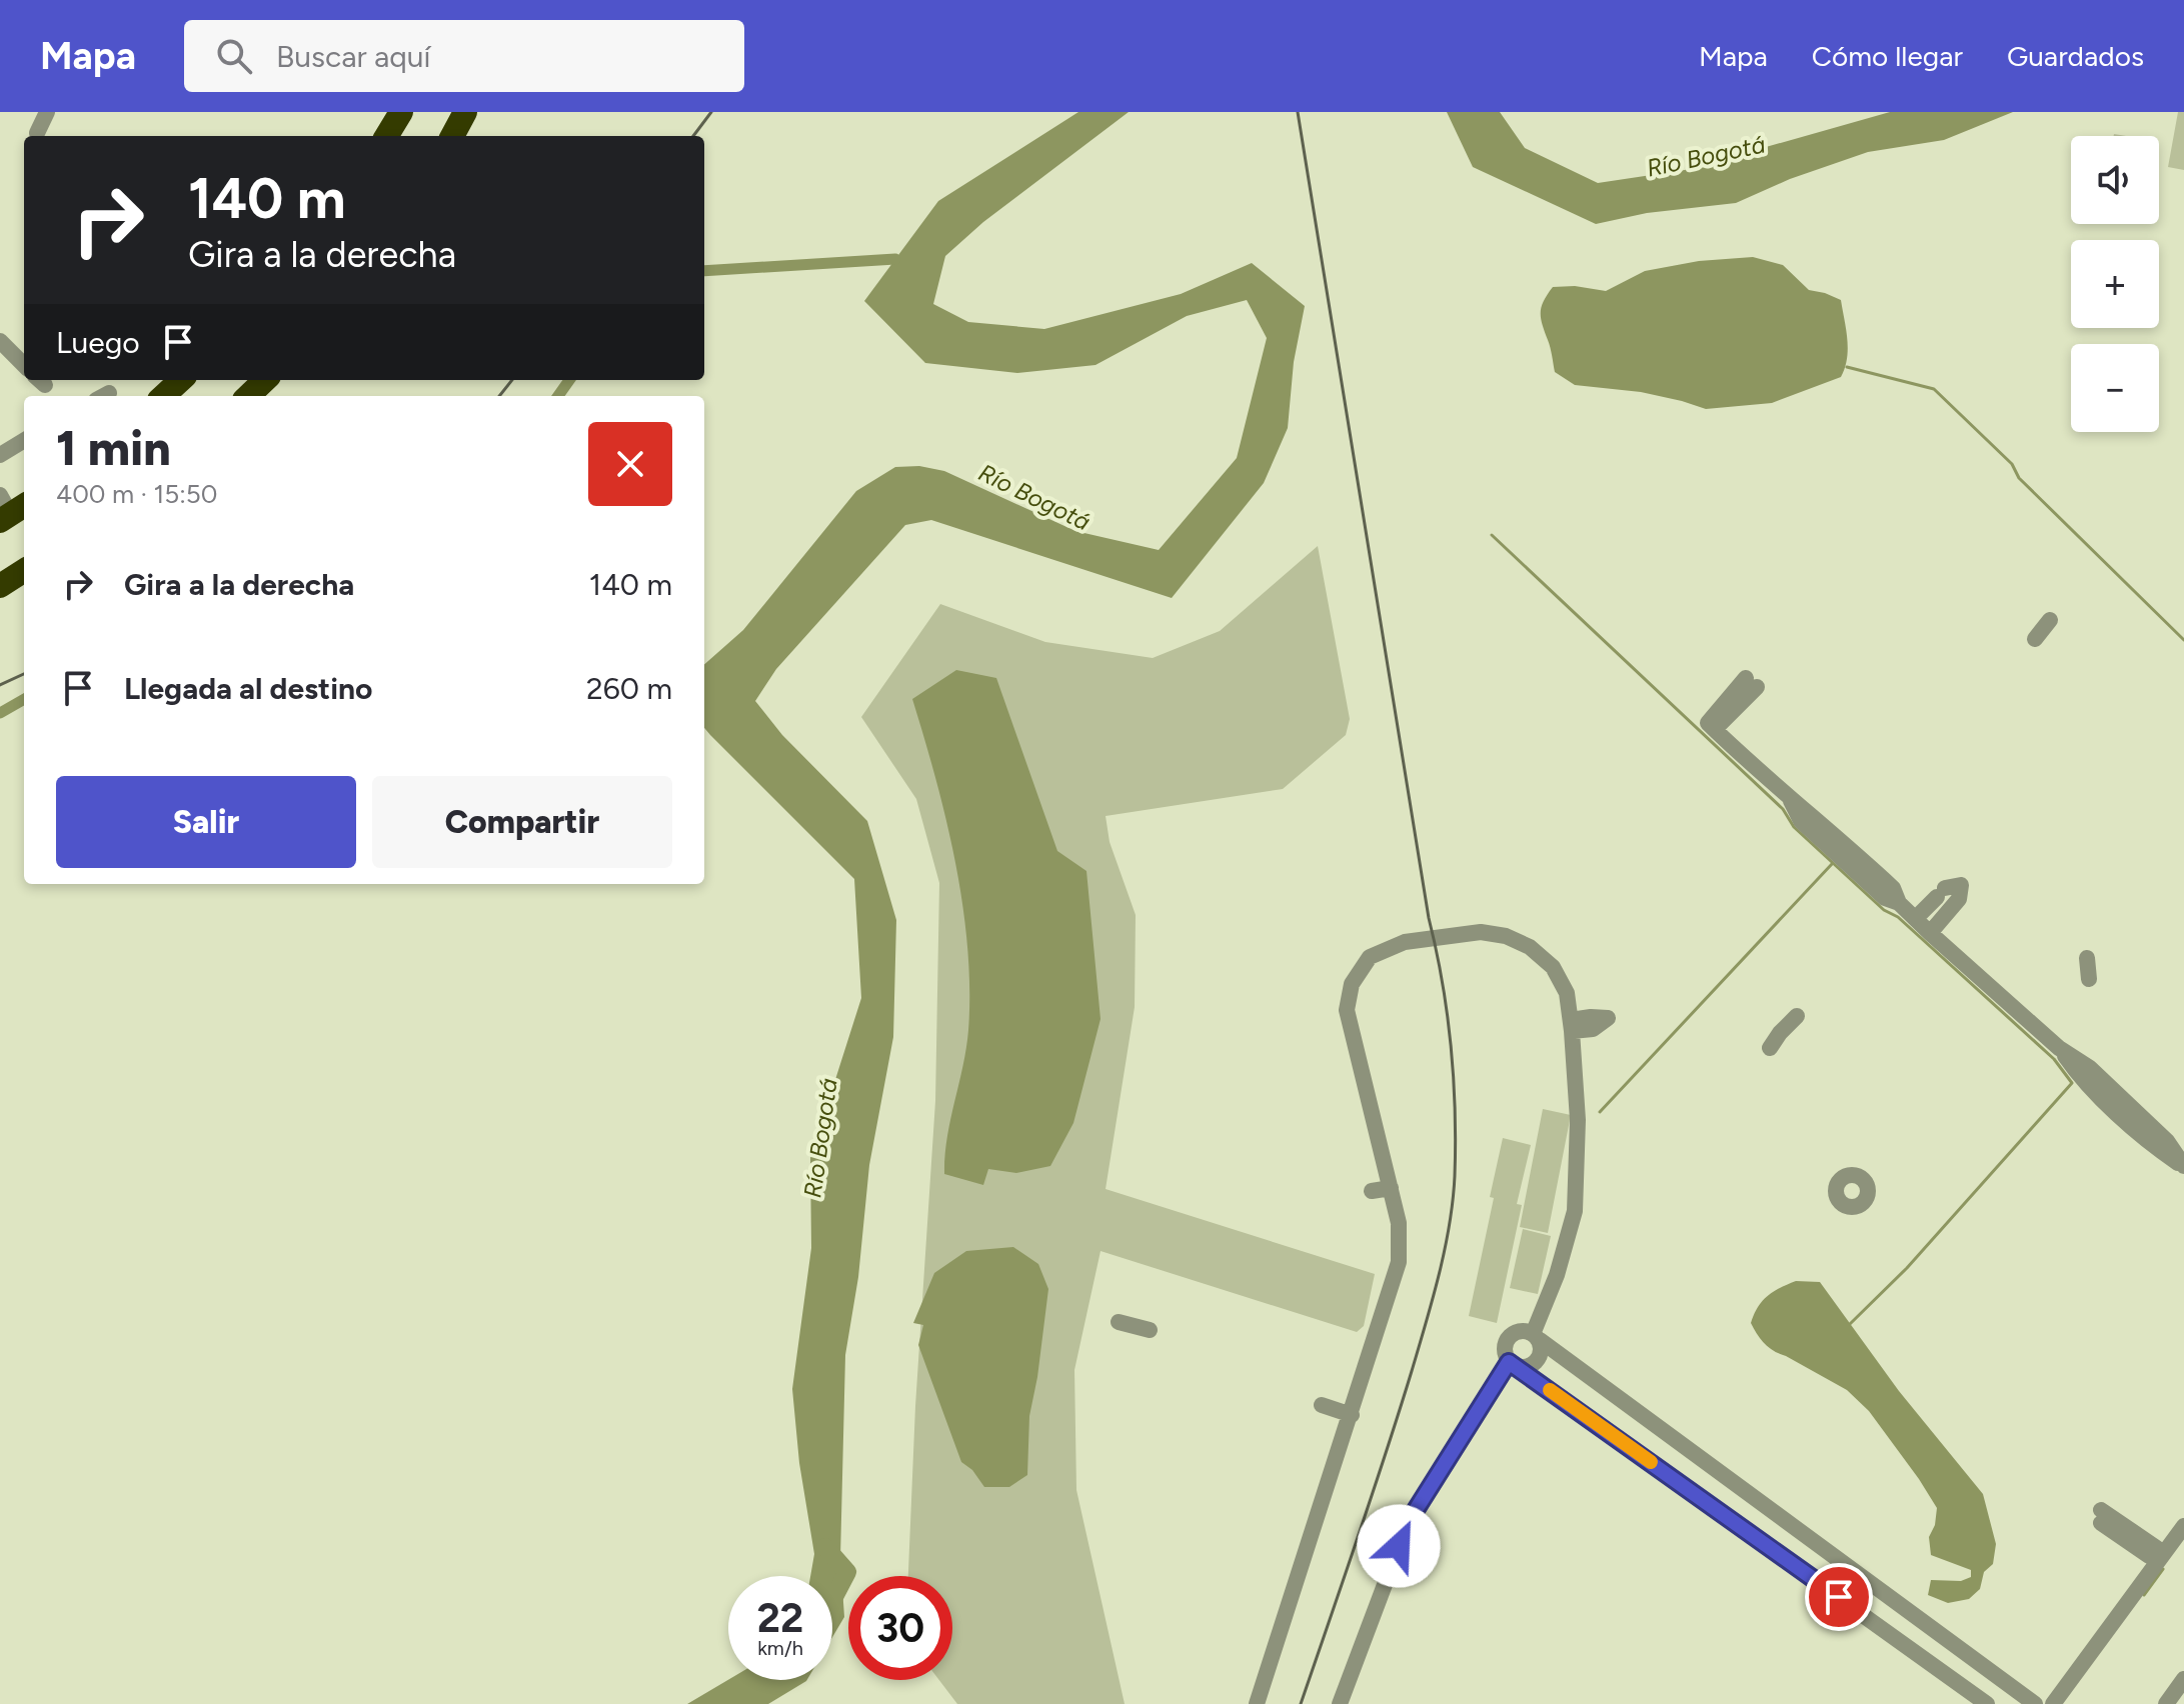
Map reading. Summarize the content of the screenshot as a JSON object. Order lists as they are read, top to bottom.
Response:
{
  "water": ["Río Bogotá"],
  "page": {
    "header": "Mapa",
    "search": "Buscar aquí",
    "nav": ["Mapa", "Cómo llegar", "Guardados"],
    "map_buttons": ["+", "−"],
    "turn": ["140 m", "Gira a la derecha"],
    "then": "Luego",
    "heading": ["1 min", "400 m · 15:50"],
    "list": [
      {
        "name": "Gira a la derecha",
        "value": "140 m"
      },
      {
        "name": "Llegada al destino",
        "value": "260 m"
      }
    ],
    "buttons": ["Salir", "Compartir"],
    "speed": "22 km/h",
    "limit": "30"
  }
}
